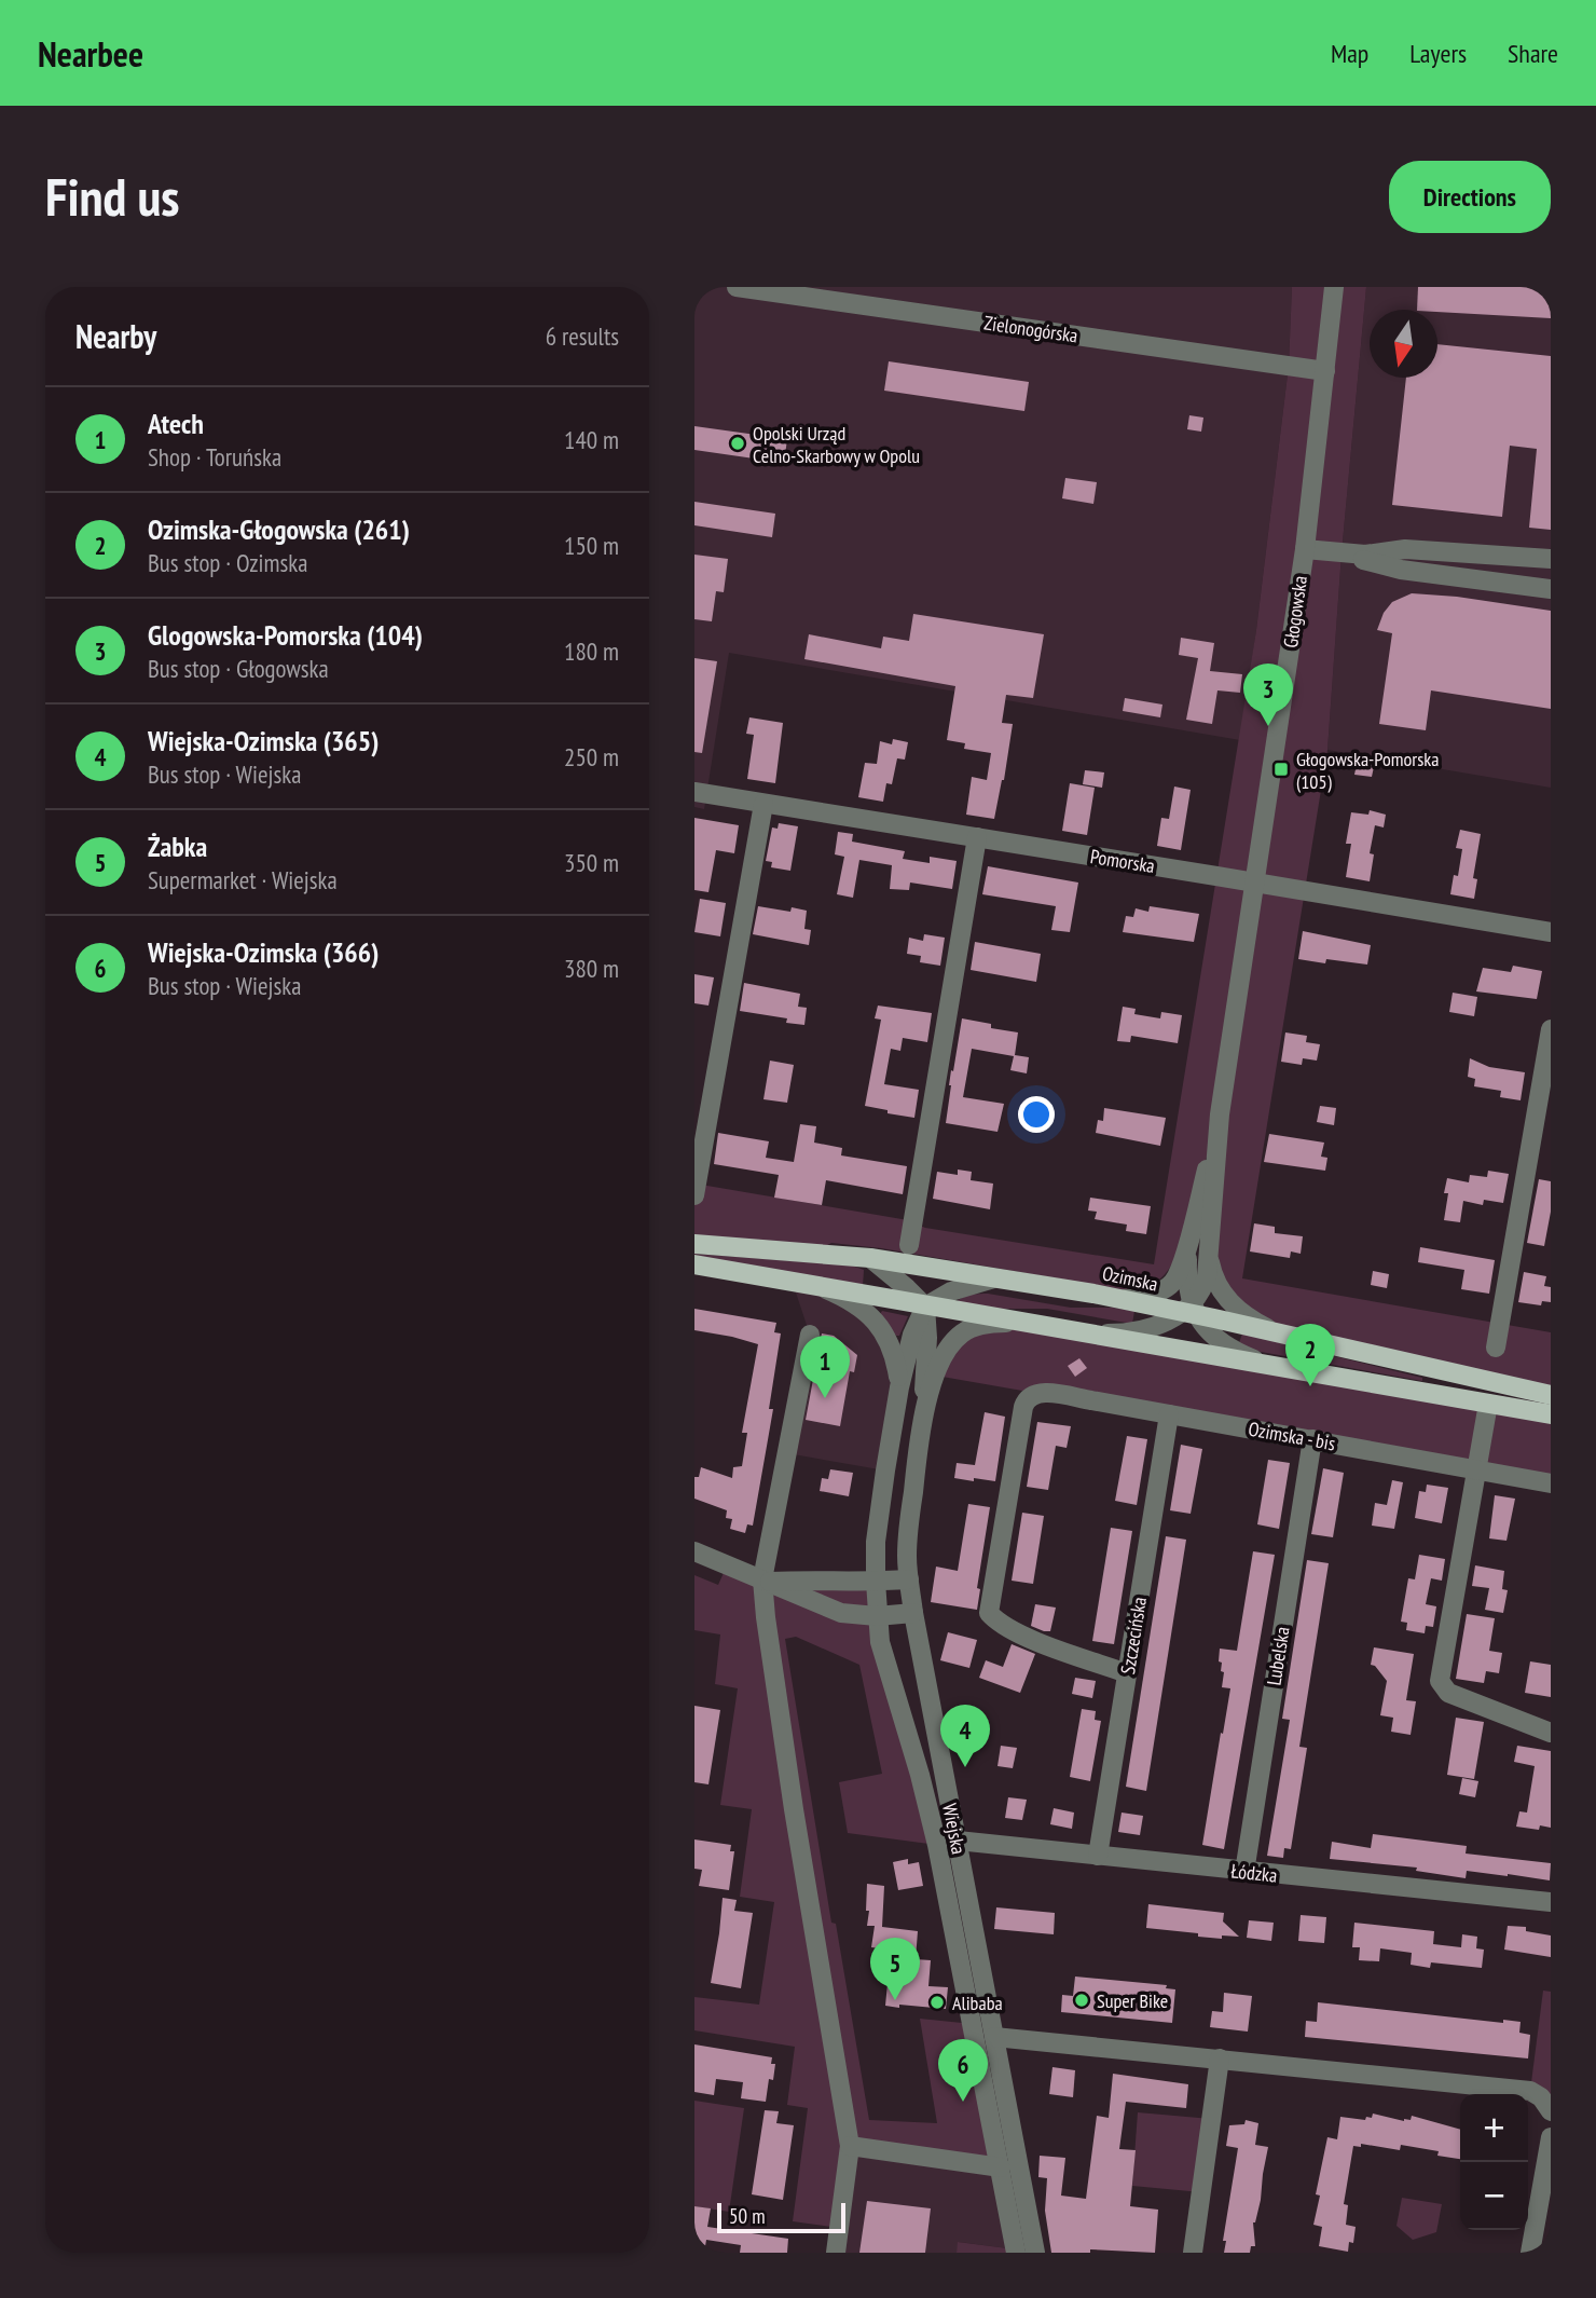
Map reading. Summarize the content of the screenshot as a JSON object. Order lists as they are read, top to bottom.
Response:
{
  "streets": {
    "main road": ["Ozimska"],
    "street": [
      "Zielonogórska",
      "Głogowska",
      "Pomorska",
      "Ozimska - bis",
      "Szczecińska",
      "Lubelska",
      "Wiejska",
      "Łódzka"
    ]
  },
  "crossings": [
    ["Zielonogórska", "Głogowska"],
    ["Głogowska", "Pomorska"],
    ["Głogowska", "Ozimska"],
    ["Ozimska - bis", "Szczecińska"],
    ["Ozimska - bis", "Lubelska"],
    ["Szczecińska", "Łódzka"],
    ["Lubelska", "Łódzka"],
    ["Wiejska", "Łódzka"]
  ],
  "places": {
    "other": ["Opolski Urząd Celno-Skarbowy w Opolu", "Super Bike", "Alibaba"],
    "transit": ["Głogowska-Pomorska (105)"]
  },
  "scale_bar": "50 m",
  "north": "bottom",
  "page": {
    "header": "Nearbee",
    "nav": ["Map", "Layers", "Share"],
    "buttons": "Directions",
    "title": "Find us",
    "heading": ["Nearby", "6 results"],
    "list": [
      {
        "mark": "1",
        "name": "Atech",
        "note": "Shop · Toruńska",
        "value": "140 m"
      },
      {
        "mark": "2",
        "name": "Ozimska-Głogowska (261)",
        "note": "Bus stop · Ozimska",
        "value": "150 m"
      },
      {
        "mark": "3",
        "name": "Glogowska-Pomorska (104)",
        "note": "Bus stop · Głogowska",
        "value": "180 m"
      },
      {
        "mark": "4",
        "name": "Wiejska-Ozimska (365)",
        "note": "Bus stop · Wiejska",
        "value": "250 m"
      },
      {
        "mark": "5",
        "name": "Żabka",
        "note": "Supermarket · Wiejska",
        "value": "350 m"
      },
      {
        "mark": "6",
        "name": "Wiejska-Ozimska (366)",
        "note": "Bus stop · Wiejska",
        "value": "380 m"
      }
    ],
    "pins": [
      "3",
      "2",
      "1",
      "4",
      "5",
      "6"
    ],
    "map_buttons": ["+", "−"],
    "scale": "50 m"
  }
}
